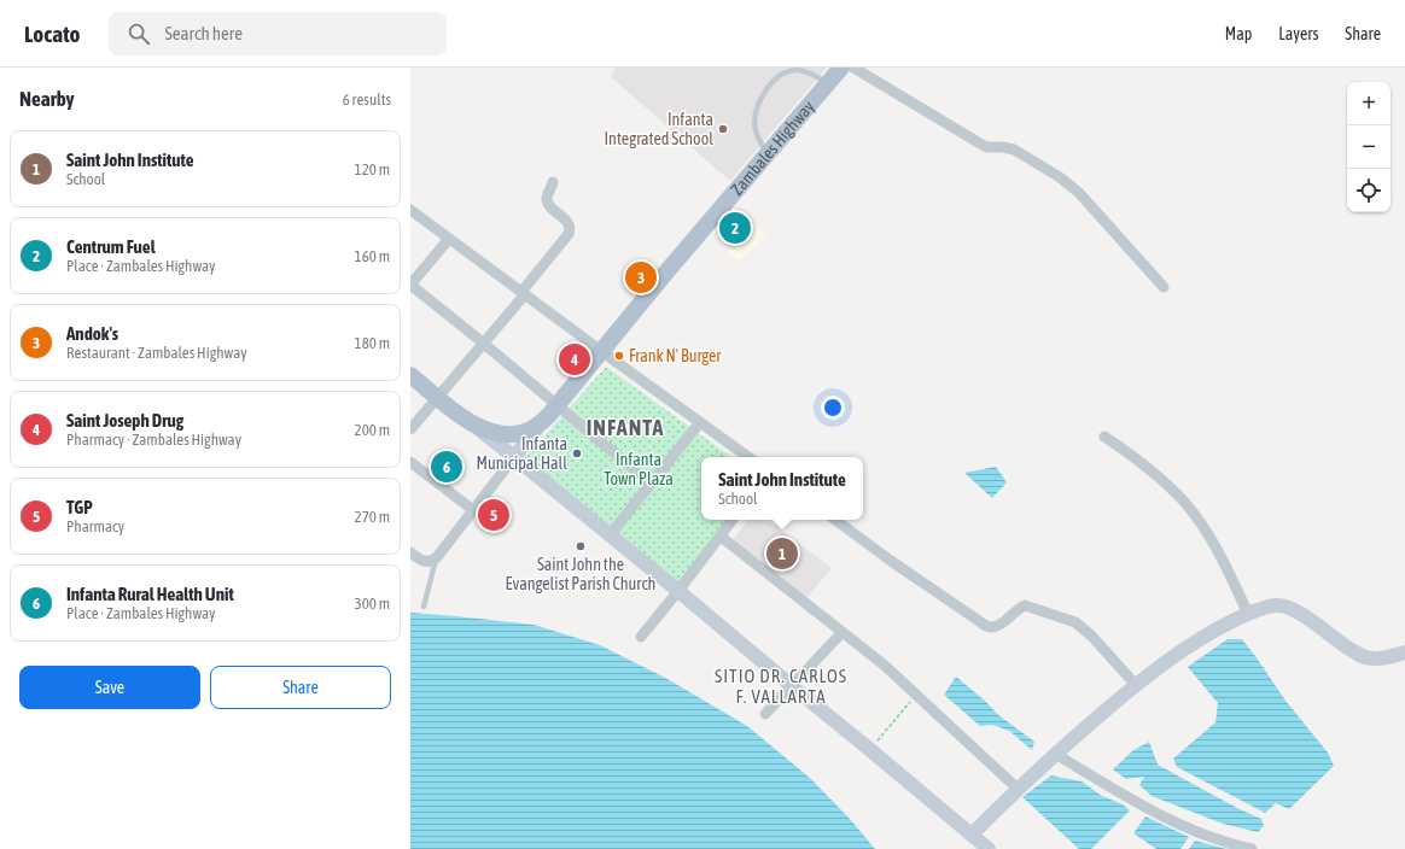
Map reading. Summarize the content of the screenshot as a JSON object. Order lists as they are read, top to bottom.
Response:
{
  "streets": {
    "main road": ["Zambales Highway"]
  },
  "districts": ["INFANTA", "SITIO DR. CARLOS F. VALLARTA"],
  "parks": ["Infanta Town Plaza"],
  "places": [
    "Infanta Integrated School",
    "Frank N' Burger",
    "Infanta Municipal Hall",
    "Saint John the Evangelist Parish Church"
  ],
  "page": {
    "header": "Locato",
    "search": "Search here",
    "nav": ["Map", "Layers", "Share"],
    "heading": ["Nearby", "6 results"],
    "map_buttons": ["+", "−"],
    "list": [
      {
        "mark": "1",
        "name": "Saint John Institute",
        "note": "School",
        "value": "120 m"
      },
      {
        "mark": "2",
        "name": "Centrum Fuel",
        "note": "Place · Zambales Highway",
        "value": "160 m"
      },
      {
        "mark": "3",
        "name": "Andok's",
        "note": "Restaurant · Zambales Highway",
        "value": "180 m"
      },
      {
        "mark": "4",
        "name": "Saint Joseph Drug",
        "note": "Pharmacy · Zambales Highway",
        "value": "200 m"
      },
      {
        "mark": "5",
        "name": "TGP",
        "note": "Pharmacy",
        "value": "270 m"
      },
      {
        "mark": "6",
        "name": "Infanta Rural Health Unit",
        "note": "Place · Zambales Highway",
        "value": "300 m"
      }
    ],
    "pins": [
      "2",
      "3",
      "4",
      "6",
      "5",
      "1"
    ],
    "popup": ["Saint John Institute", "School"],
    "buttons": ["Save", "Share"]
  }
}
